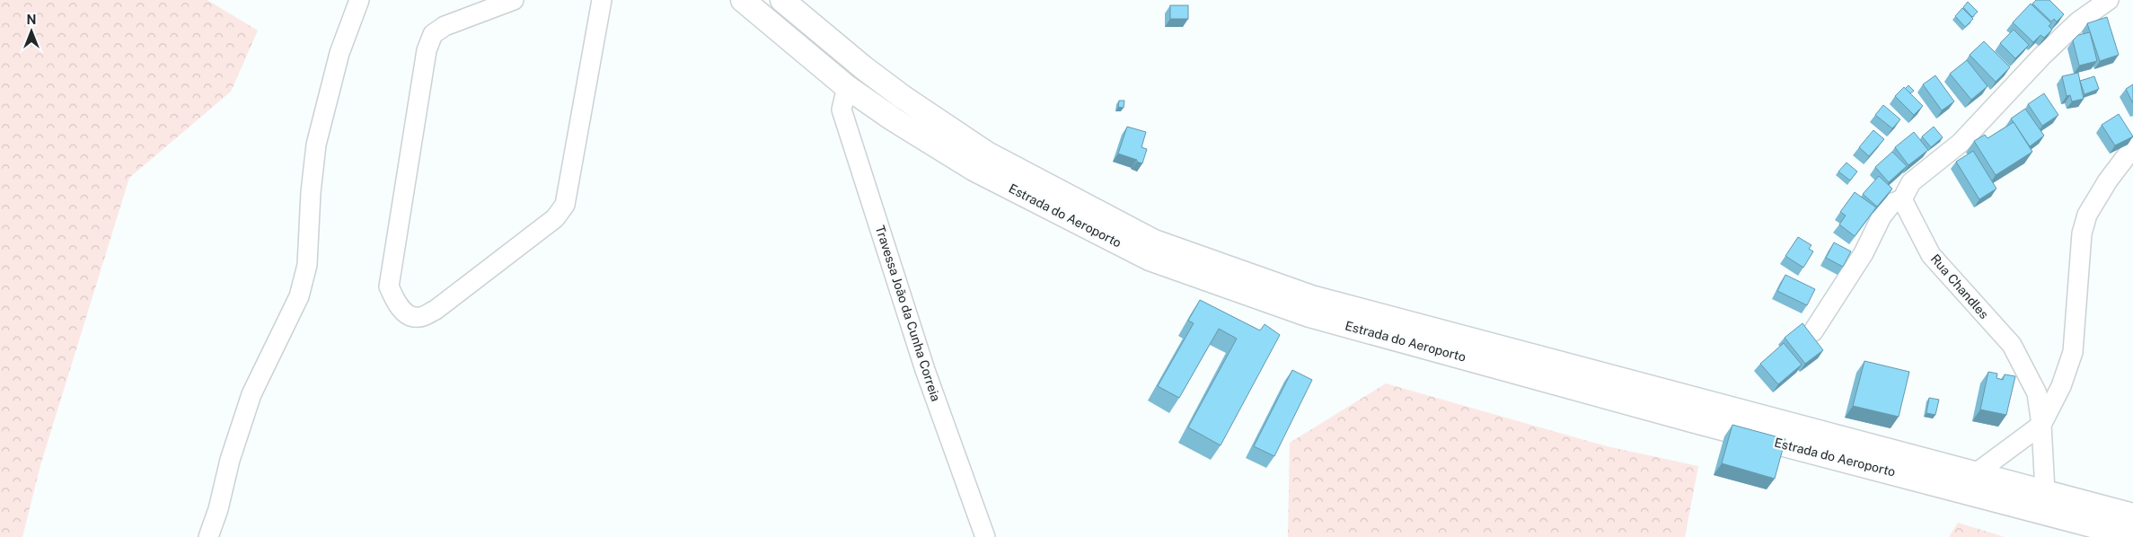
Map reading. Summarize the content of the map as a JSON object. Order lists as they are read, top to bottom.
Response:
{
  "streets": {
    "main road": ["Estrada do Aeroporto"],
    "street": ["Rua Chandles", "Travessa João da Cunha Correia"]
  },
  "crossings": [
    ["Estrada do Aeroporto", "Rua Chandles"],
    ["Estrada do Aeroporto", "Travessa João da Cunha Correia"]
  ],
  "north": "top"
}
